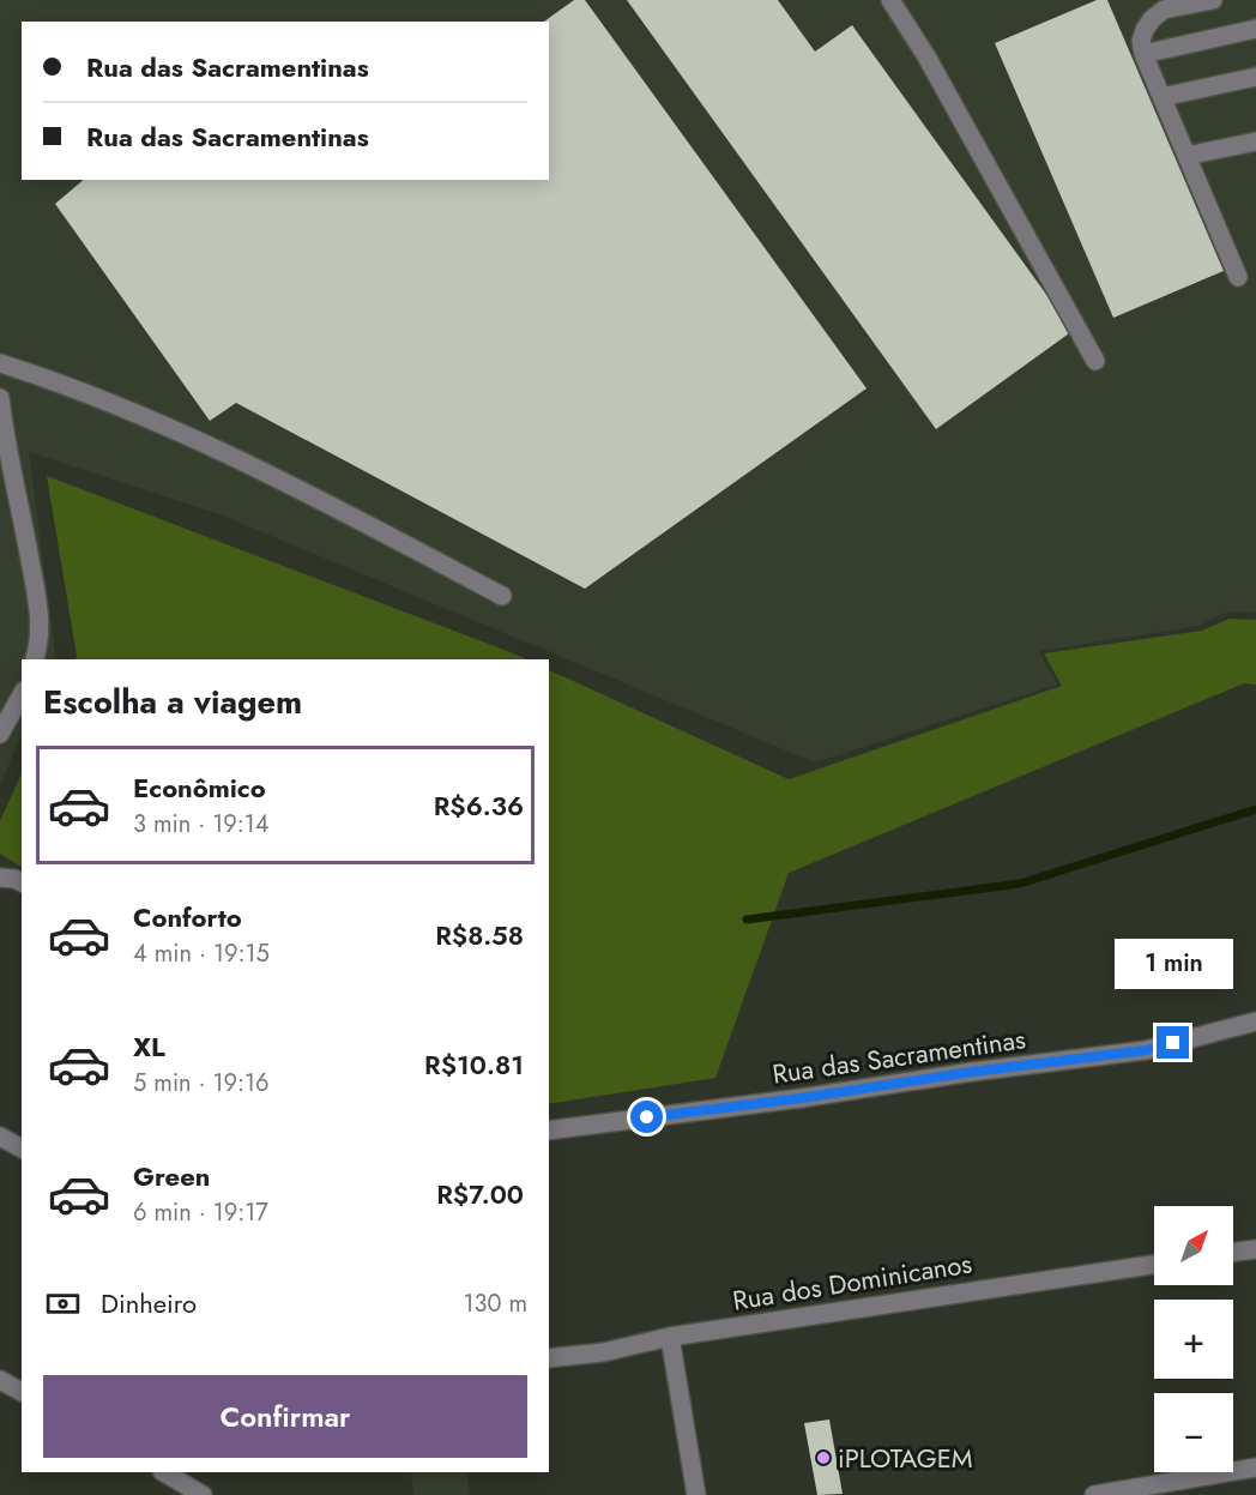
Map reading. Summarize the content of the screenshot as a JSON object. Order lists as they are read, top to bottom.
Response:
{
  "streets": {
    "street": ["Rua das Sacramentinas", "Rua dos Dominicanos"]
  },
  "places": ["iPLOTAGEM"],
  "north": "top right",
  "page": {
    "banner": ["Rua das Sacramentinas", "Rua das Sacramentinas"],
    "heading": "Escolha a viagem",
    "list": [
      {
        "name": "Econômico",
        "note": "3 min · 19:14",
        "value": "R$6.36"
      },
      {
        "name": "Conforto",
        "note": "4 min · 19:15",
        "value": "R$8.58"
      },
      {
        "name": "XL",
        "note": "5 min · 19:16",
        "value": "R$10.81"
      },
      {
        "name": "Green",
        "note": "6 min · 19:17",
        "value": "R$7.00"
      }
    ],
    "bubble": "1 min",
    "map_buttons": ["+", "−"],
    "pay": ["Dinheiro", "130 m"],
    "buttons": "Confirmar"
  }
}
